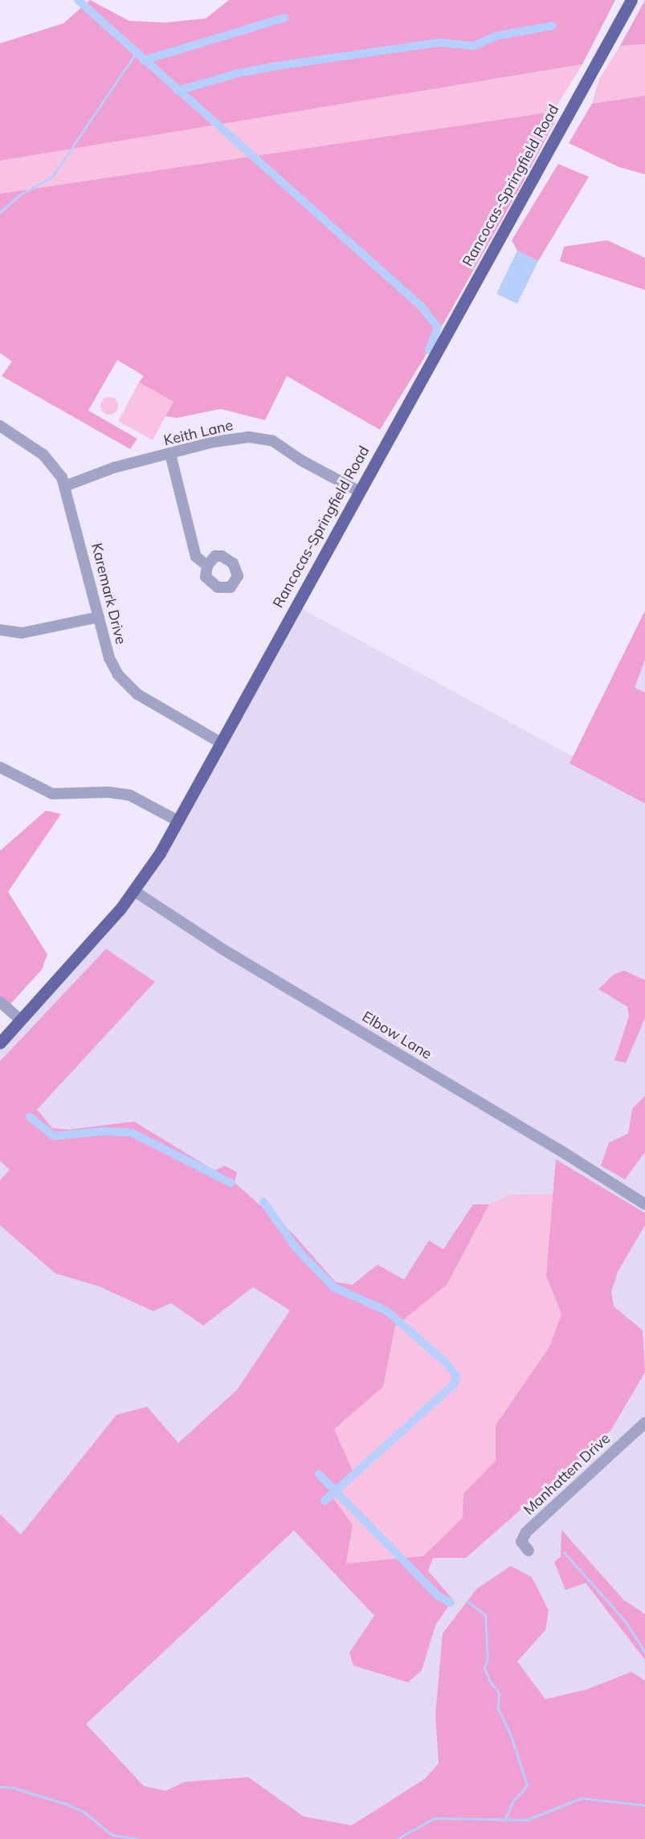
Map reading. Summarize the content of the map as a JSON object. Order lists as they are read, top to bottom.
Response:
{
  "streets": {
    "main road": ["Rancocas-Springfield Road"],
    "street": [
      "Keith Lane",
      "Karemark Drive",
      "Elbow Lane",
      "Manhatten Drive"
    ]
  },
  "crossings": [
    ["Rancocas-Springfield Road", "Keith Lane"],
    ["Rancocas-Springfield Road", "Karemark Drive"],
    ["Rancocas-Springfield Road", "Elbow Lane"],
    ["Keith Lane", "Karemark Drive"]
  ]
}
